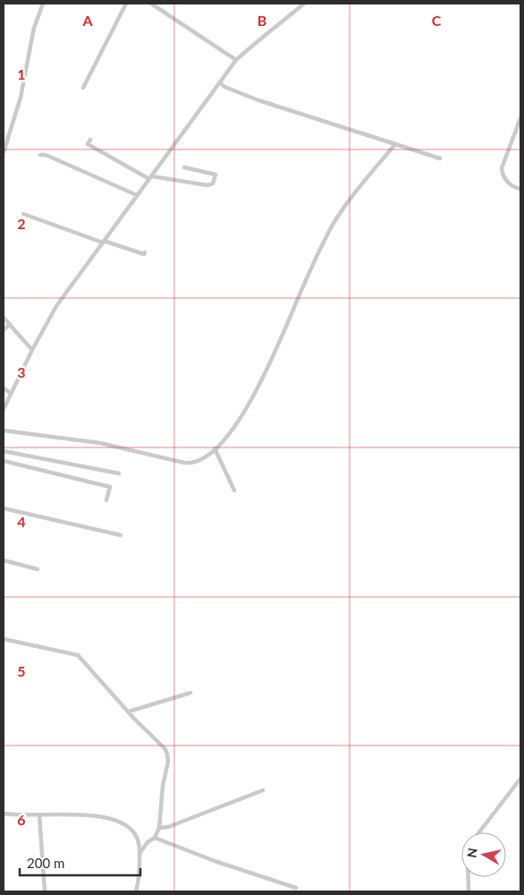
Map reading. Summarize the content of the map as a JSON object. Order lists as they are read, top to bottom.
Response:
{
  "scale_bar": "200 m",
  "north": "left",
  "grid": {
    "columns": ["A", "B", "C"],
    "rows": [
      "1",
      "2",
      "3",
      "4",
      "5",
      "6"
    ]
  }
}
